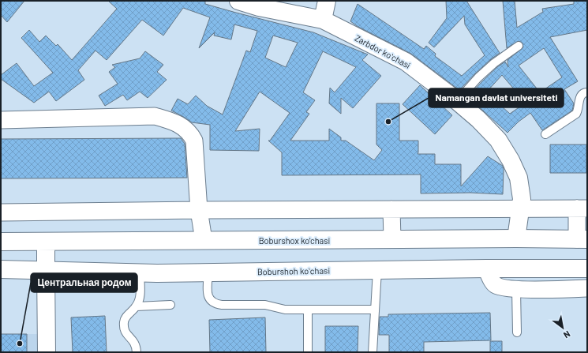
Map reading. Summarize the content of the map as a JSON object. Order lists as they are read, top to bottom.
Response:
{
  "streets": {
    "main road": ["Zarbdor koʻchasi", "Boburshox ko'chasi", "Boburshoh koʻchasi"]
  },
  "crossings": [
    ["Zarbdor koʻchasi", "Boburshox ko'chasi"]
  ],
  "places": ["Namangan davlat universiteti", "Центральная родом"],
  "north": "bottom right"
}
